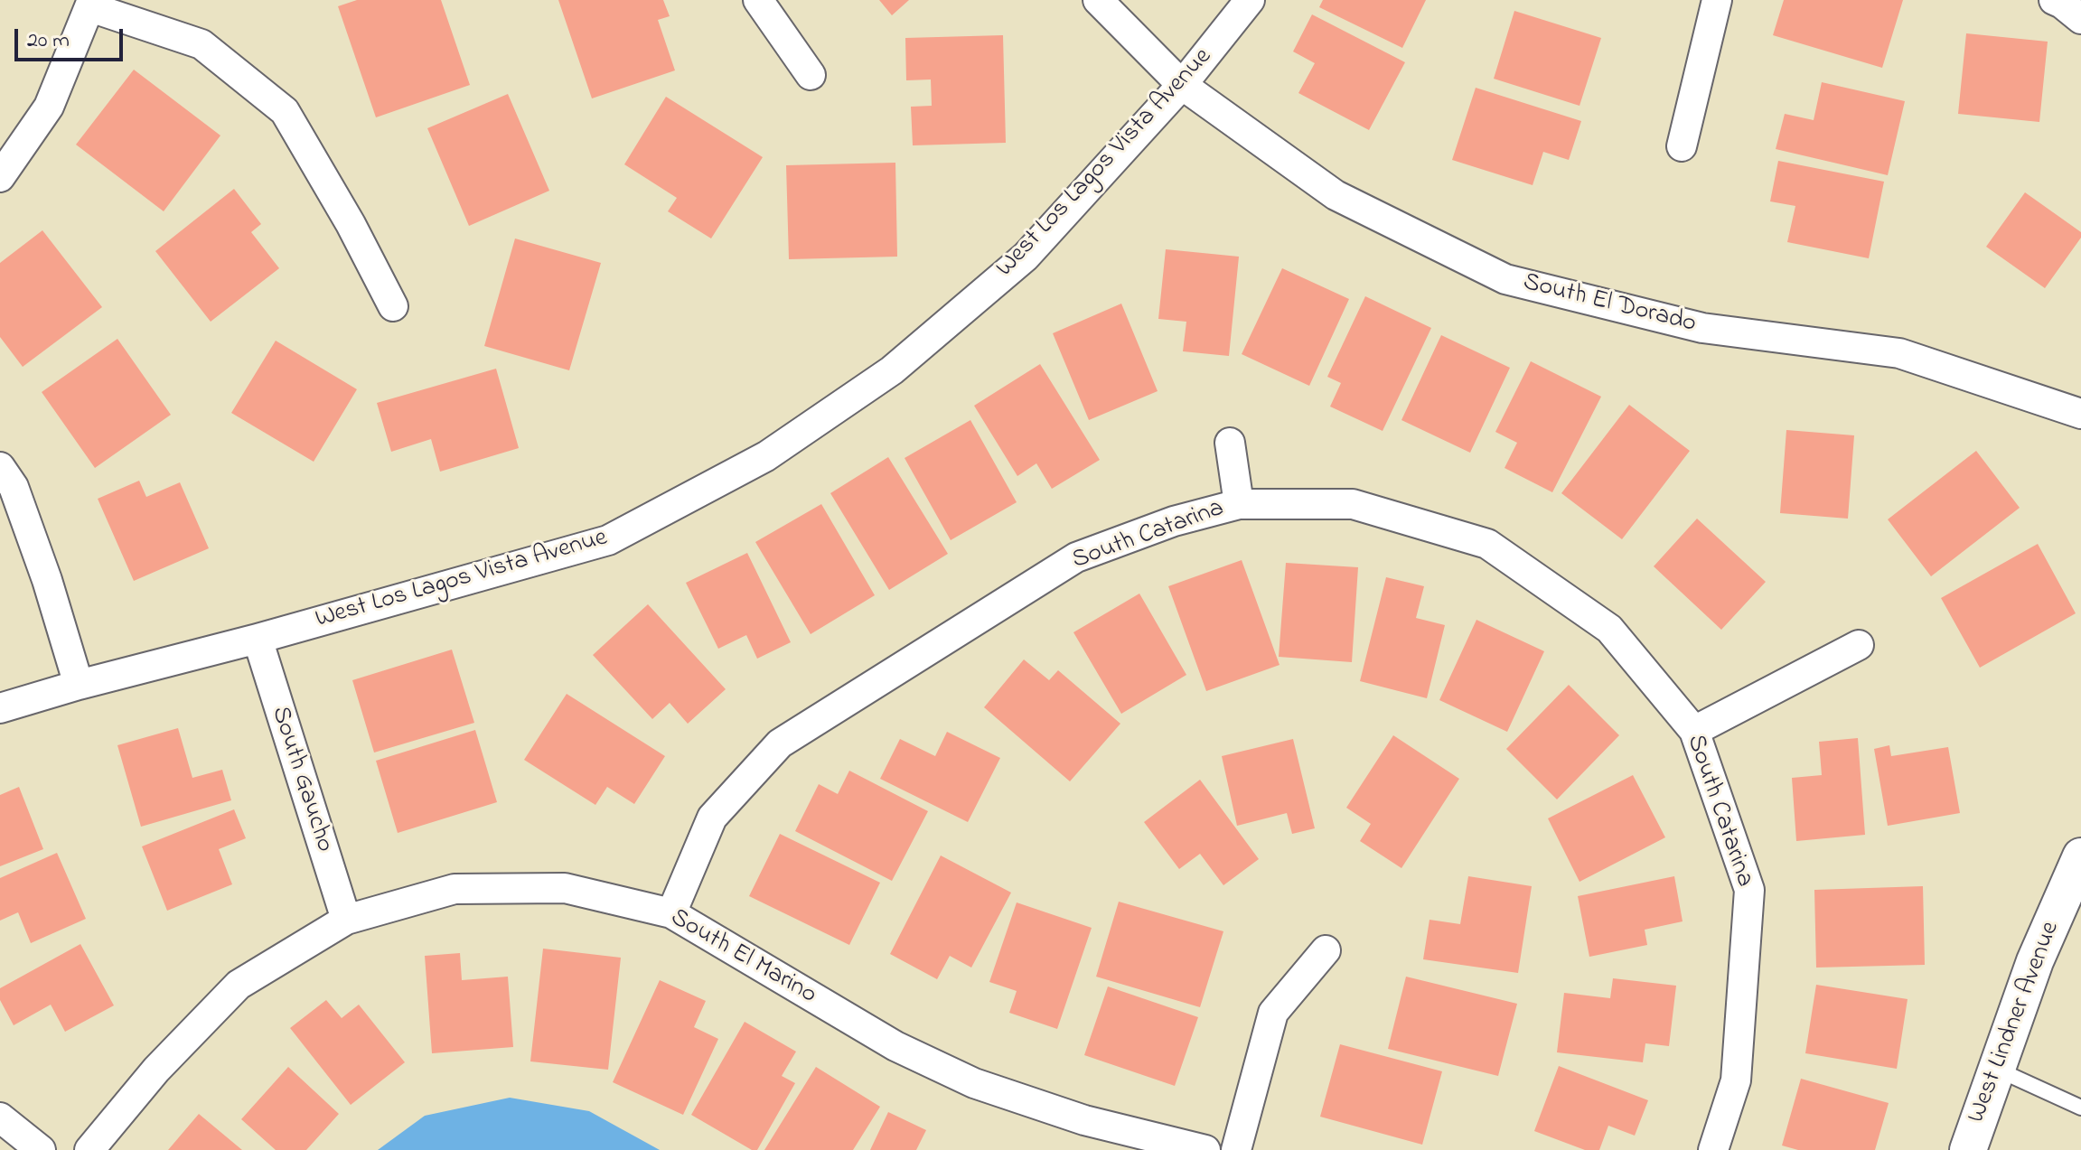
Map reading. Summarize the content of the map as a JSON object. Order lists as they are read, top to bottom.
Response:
{
  "streets": {
    "street": [
      "West Los Lagos Vista Avenue",
      "South El Dorado",
      "South Catarina",
      "South Gaucho",
      "South El Marino",
      "West Lindner Avenue"
    ]
  },
  "crossings": [
    ["West Los Lagos Vista Avenue", "South El Dorado"],
    ["West Los Lagos Vista Avenue", "South Gaucho"],
    ["South Catarina", "South El Marino"],
    ["South Gaucho", "South El Marino"]
  ],
  "scale_bar": "20 m"
}
